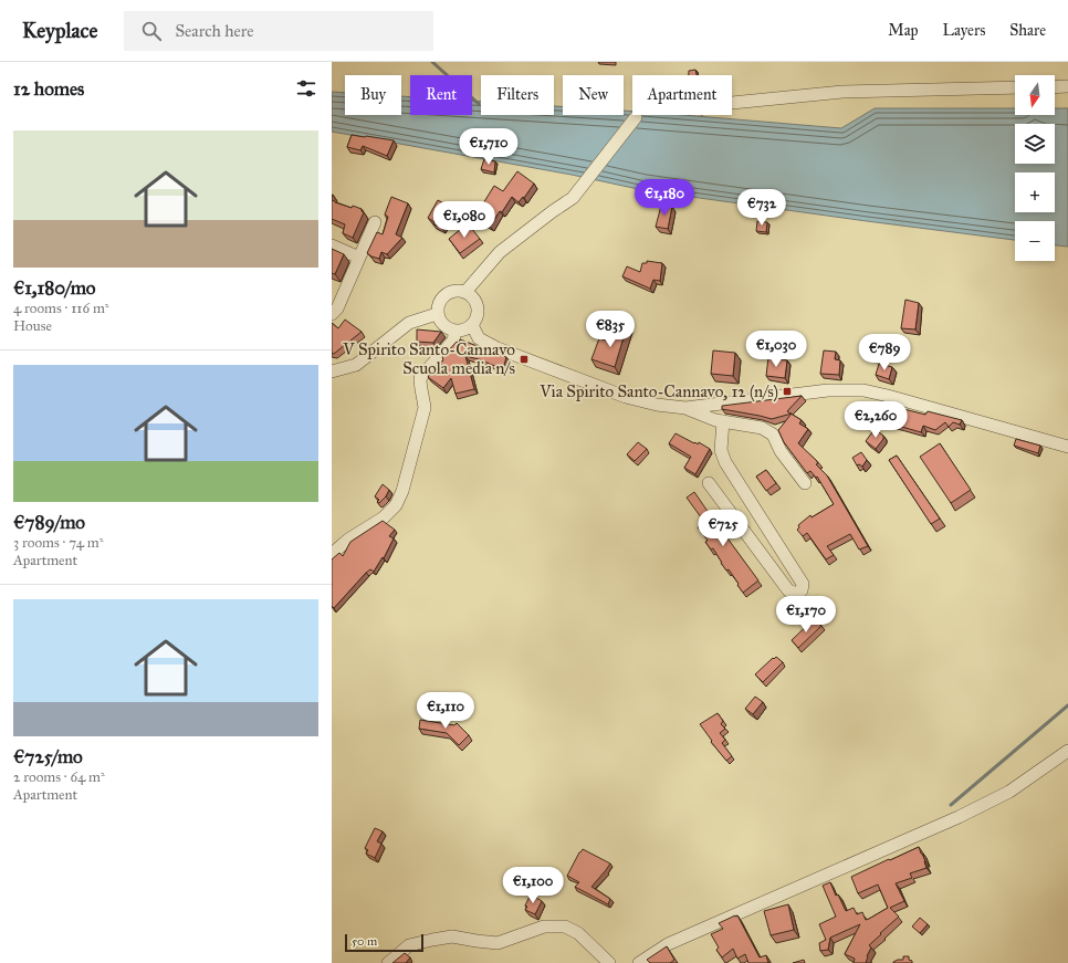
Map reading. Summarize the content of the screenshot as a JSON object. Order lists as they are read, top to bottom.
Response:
{
  "places": {
    "transit": ["V Spirito Santo-Cannavo Scuola media n/s", "Via Spirito Santo-Cannavo, 12 (n/s)"]
  },
  "scale_bar": "50 m",
  "north": "bottom",
  "page": {
    "header": "Keyplace",
    "search": "Search here",
    "nav": ["Map", "Layers", "Share"],
    "heading": "12 homes",
    "map_buttons": ["+", "−"],
    "chip": [
      "Buy",
      "Rent",
      "Filters",
      "New",
      "Apartment"
    ],
    "list": [
      {
        "name": "€1,180/mo",
        "note": "4 rooms · 116 m² · House"
      },
      {
        "name": "€789/mo",
        "note": "3 rooms · 74 m² · Apartment"
      },
      {
        "name": "€725/mo",
        "note": "2 rooms · 64 m² · Apartment"
      }
    ],
    "price": [
      "€1,710",
      "€1,180",
      "€732",
      "€1,080",
      "€835",
      "€1,030",
      "€789",
      "€2,260",
      "€725",
      "€1,170",
      "€1,110",
      "€1,100"
    ],
    "scale": "50 m"
  }
}
